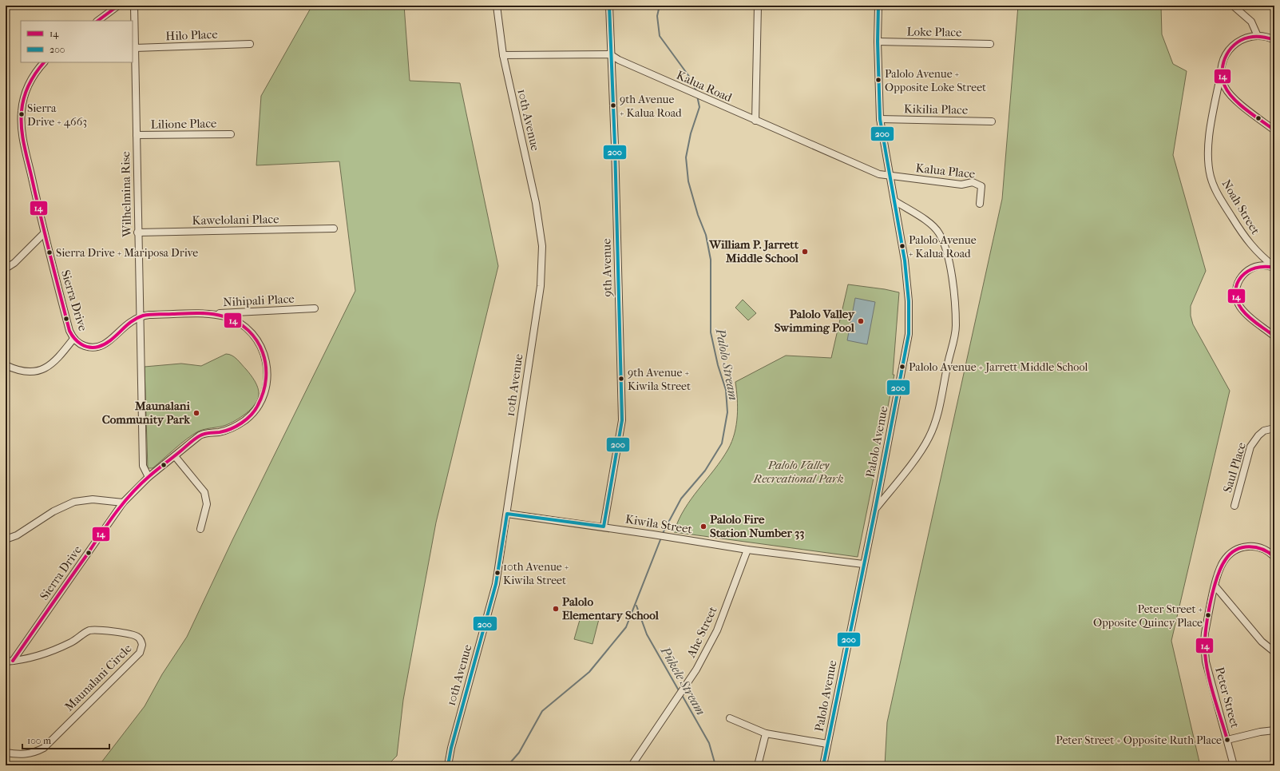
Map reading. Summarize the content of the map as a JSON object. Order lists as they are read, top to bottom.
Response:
{
  "streets": {
    "street": [
      "Loke Place",
      "Hilo Place",
      "Kalua Road",
      "Kikilia Place",
      "10th Avenue",
      "Lilione Place",
      "Kalua Place",
      "Wilhelmina Rise",
      "Noah Street",
      "Kawelolani Place",
      "9th Avenue",
      "Sierra Drive",
      "Nihipali Place",
      "Palolo Avenue",
      "Saul Place",
      "Kiwila Street",
      "Ahe Street",
      "Maunalani Circle",
      "Peter Street"
    ]
  },
  "crossings": [
    ["Loke Place", "Palolo Avenue"],
    ["Hilo Place", "Wilhelmina Rise"],
    ["Kalua Road", "10th Avenue"],
    ["Kalua Road", "Kalua Place"],
    ["Kalua Road", "9th Avenue"],
    ["Kalua Road", "Palolo Avenue"],
    ["Kikilia Place", "Palolo Avenue"],
    ["10th Avenue", "Kiwila Street"],
    ["Lilione Place", "Wilhelmina Rise"],
    ["Kalua Place", "Palolo Avenue"],
    ["Wilhelmina Rise", "Kawelolani Place"],
    ["Wilhelmina Rise", "Sierra Drive"],
    ["9th Avenue", "Kiwila Street"],
    ["Sierra Drive", "Nihipali Place"],
    ["Sierra Drive", "Maunalani Circle"],
    ["Palolo Avenue", "Kiwila Street"],
    ["Kiwila Street", "Ahe Street"]
  ],
  "water": ["Palolo Stream", "Pūkele Stream"],
  "parks": ["Palolo Valley Recreational Park"],
  "places": [
    "Palolo Avenue + Opposite Loke Street",
    "9th Avenue + Kalua Road",
    "Sierra Drive + 4663",
    "Palolo Avenue + Kalua Road",
    "William P. Jarrett Middle School",
    "Sierra Drive + Mariposa Drive",
    "Palolo Valley Swimming Pool",
    "Palolo Avenue + Jarrett Middle School",
    "9th Avenue + Kiwila Street",
    "Maunalani Community Park",
    "Palolo Fire Station Number 33",
    "10th Avenue + Kiwila Street",
    "Palolo Elementary School",
    "Peter Street + Opposite Quincy Place",
    "Peter Street + Opposite Ruth Place"
  ],
  "lines": ["transit line 14", "transit line 200"],
  "legend": ["14", "200"],
  "scale_bar": "100 m"
}
